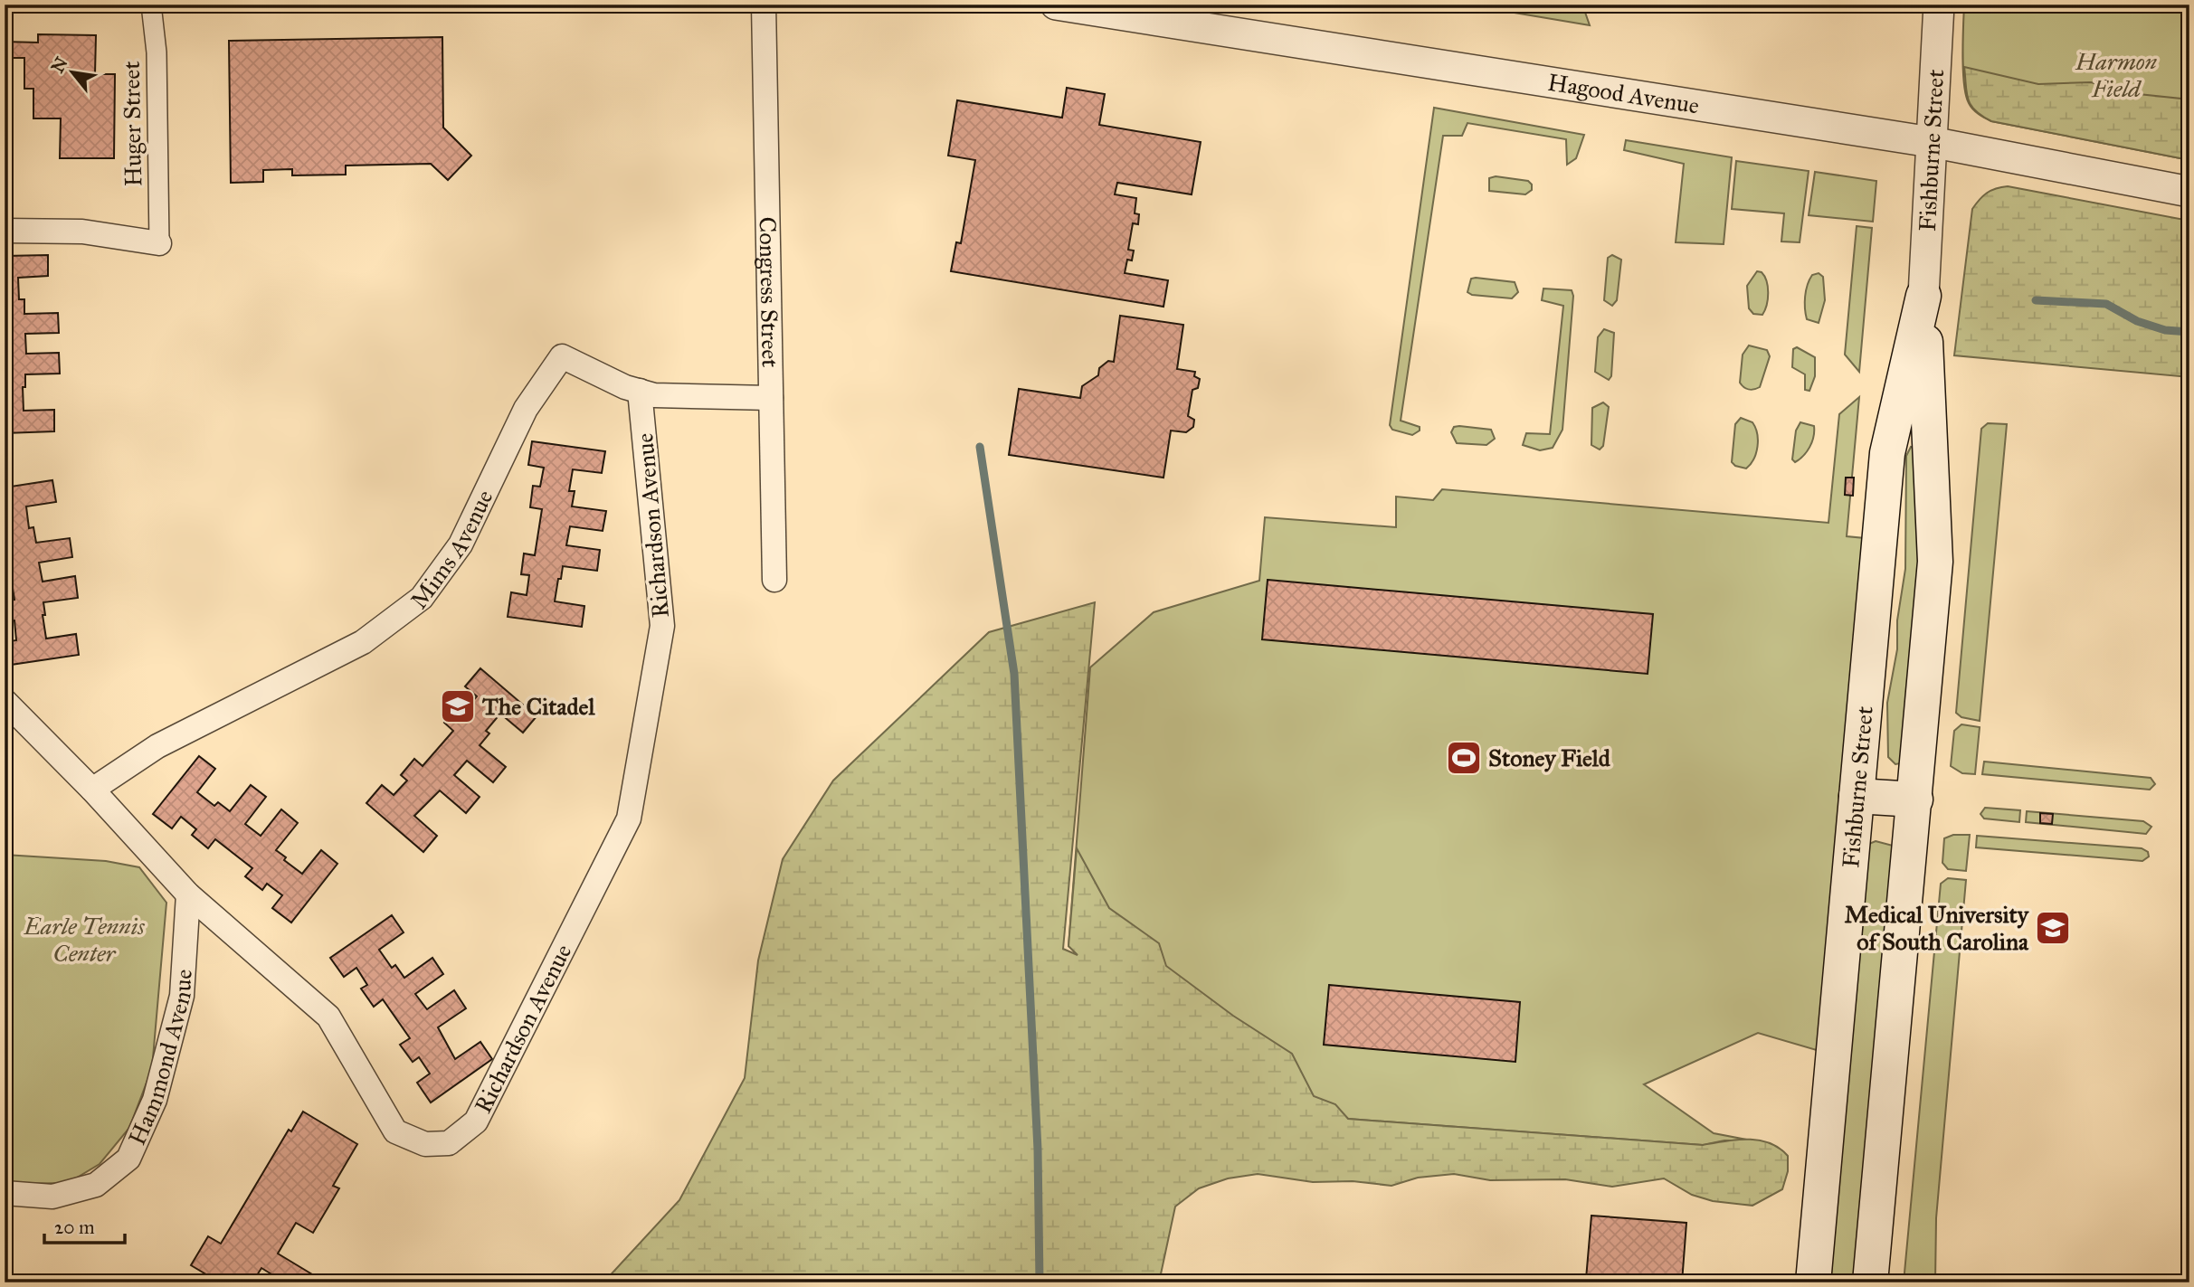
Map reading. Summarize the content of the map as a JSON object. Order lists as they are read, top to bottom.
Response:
{
  "streets": {
    "main road": ["Fishburne Street"],
    "street": [
      "Hagood Avenue",
      "Huger Street",
      "Congress Street",
      "Richardson Avenue",
      "Mims Avenue",
      "Hammond Avenue"
    ]
  },
  "crossings": [
    ["Hagood Avenue", "Fishburne Street"],
    ["Congress Street", "Mims Avenue"],
    ["Richardson Avenue", "Mims Avenue"],
    ["Richardson Avenue", "Hammond Avenue"]
  ],
  "parks": ["Harmon Field", "Earle Tennis Center"],
  "places": {
    "school or university": ["The Citadel", "Medical University of South Carolina"],
    "sports": ["Stoney Field"]
  },
  "scale_bar": "20 m",
  "north": "top left"
}
